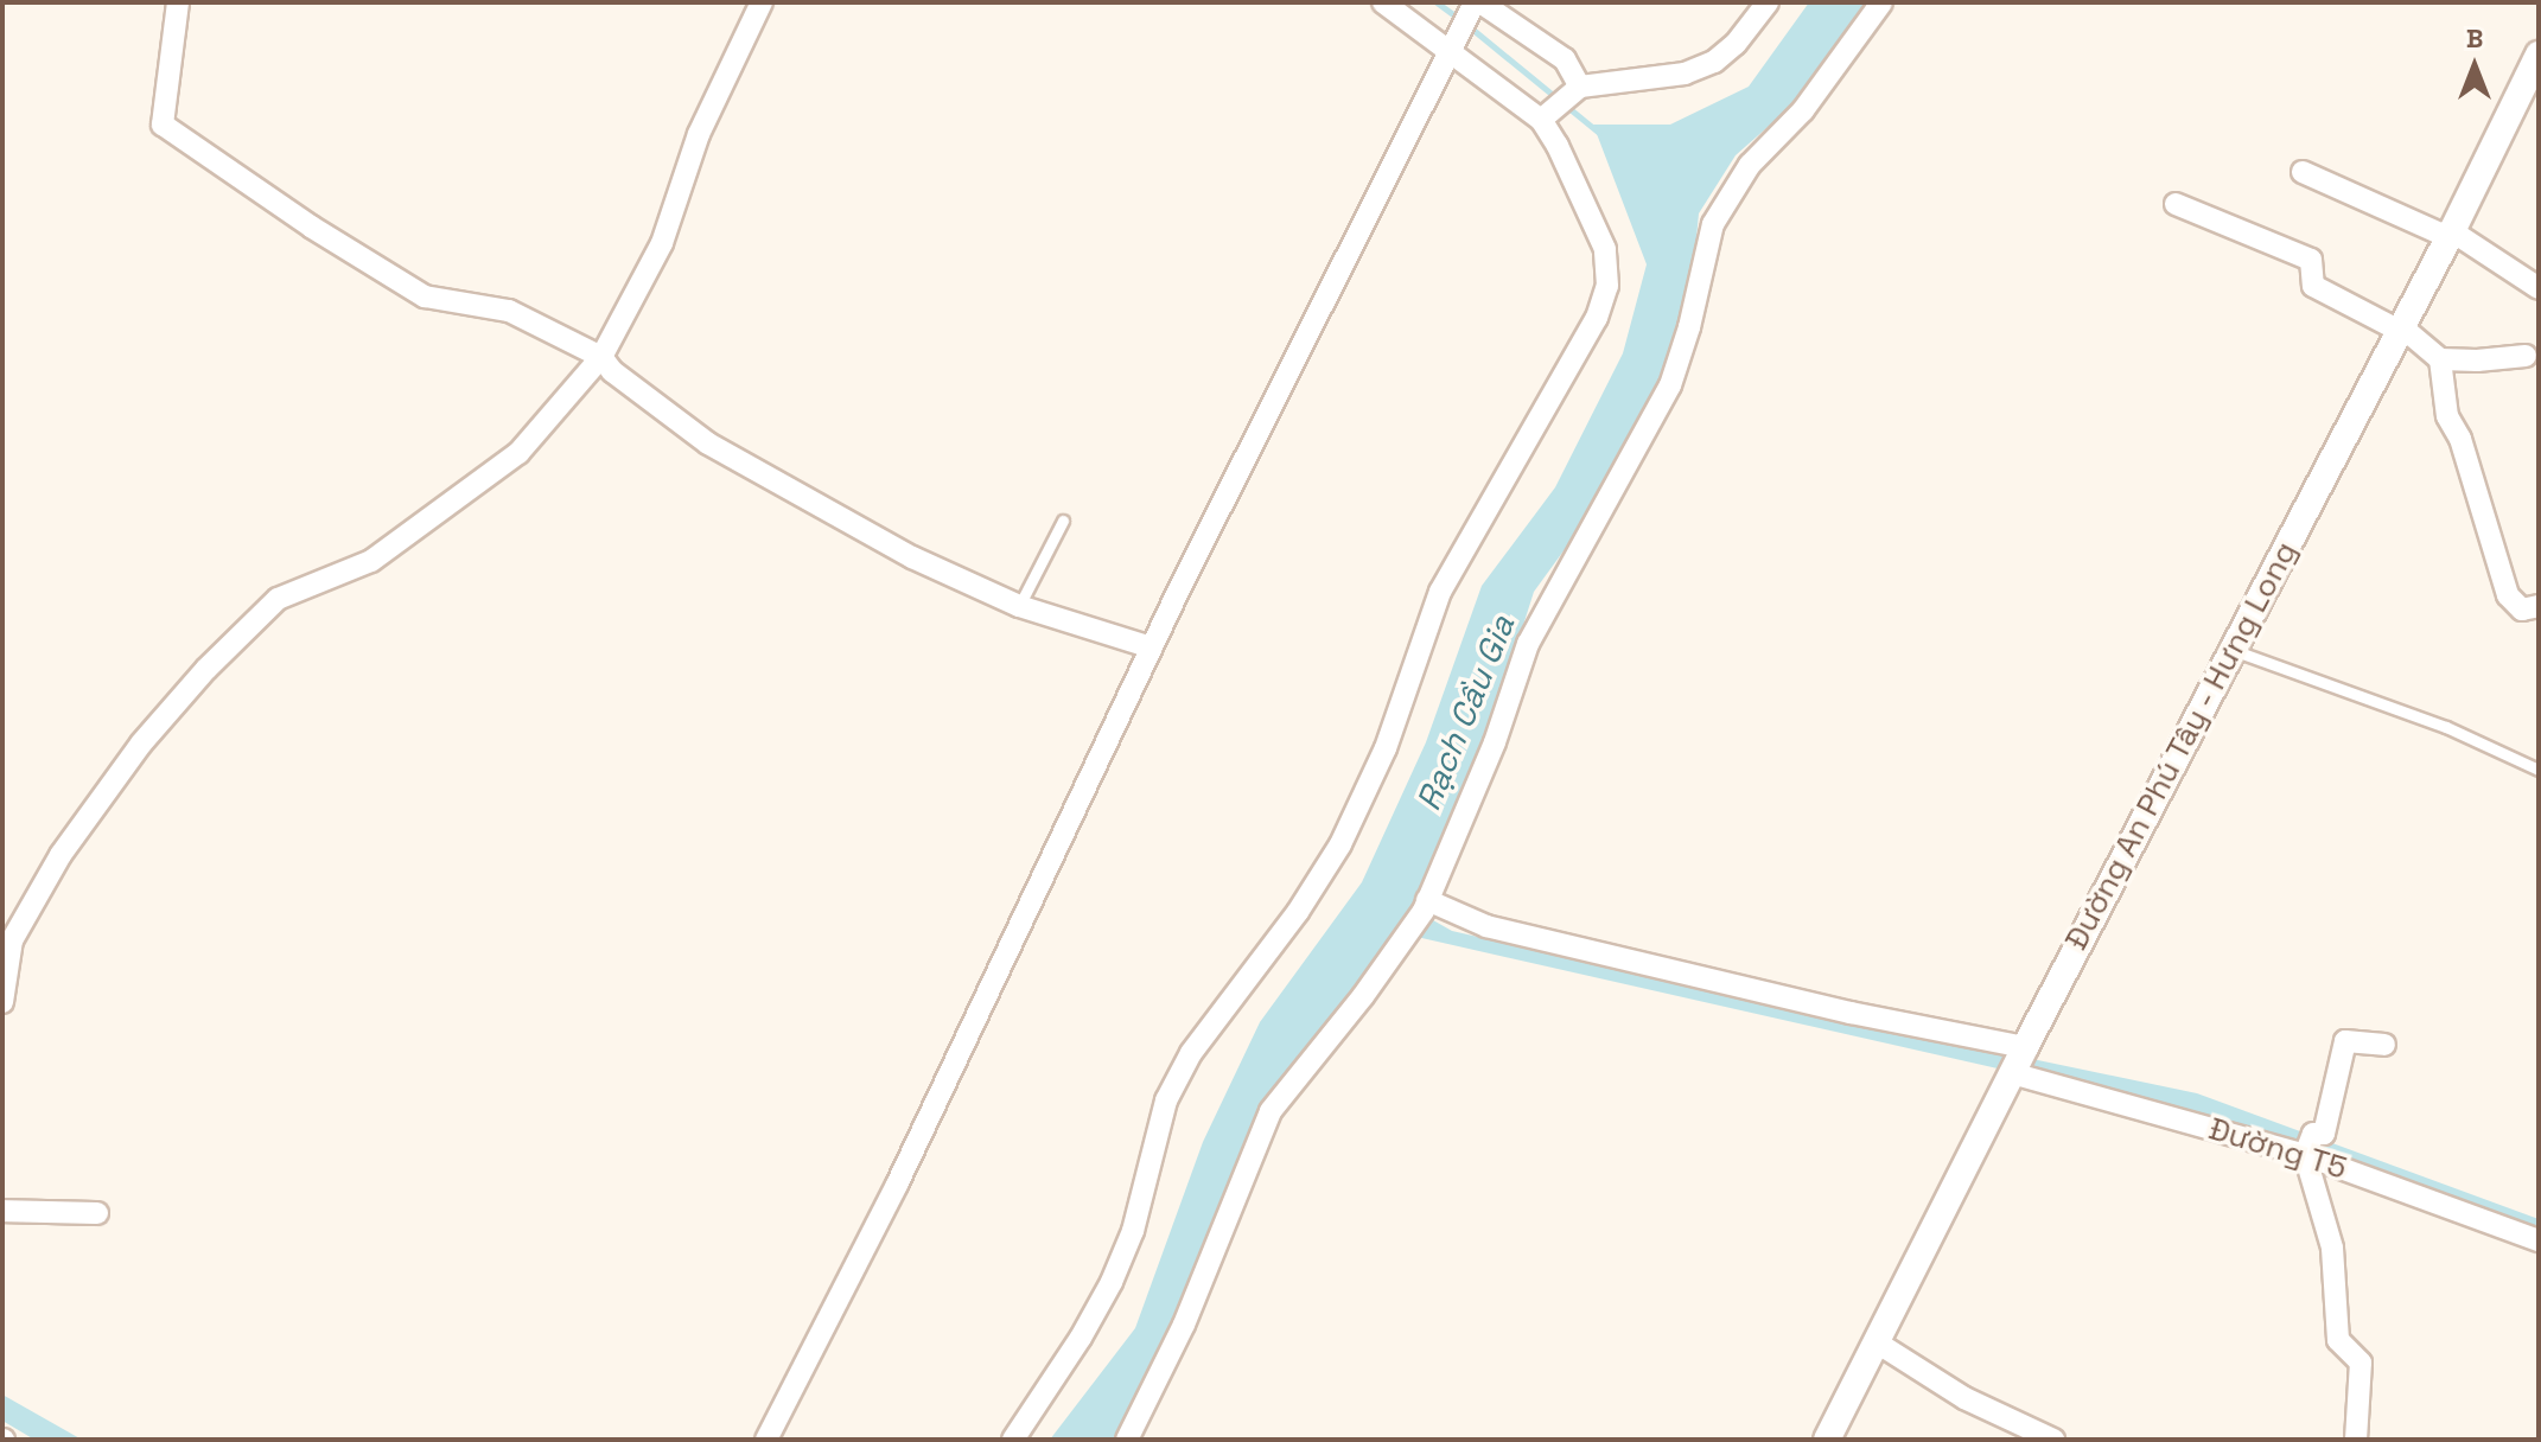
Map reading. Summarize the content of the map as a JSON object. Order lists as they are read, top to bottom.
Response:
{
  "streets": {
    "street": ["Đường An Phú Tây - Hưng Long", "Đường T5"]
  },
  "crossings": [
    ["Đường An Phú Tây - Hưng Long", "Đường T5"]
  ],
  "water": ["Rạch Cầu Gia"],
  "north": "top"
}
